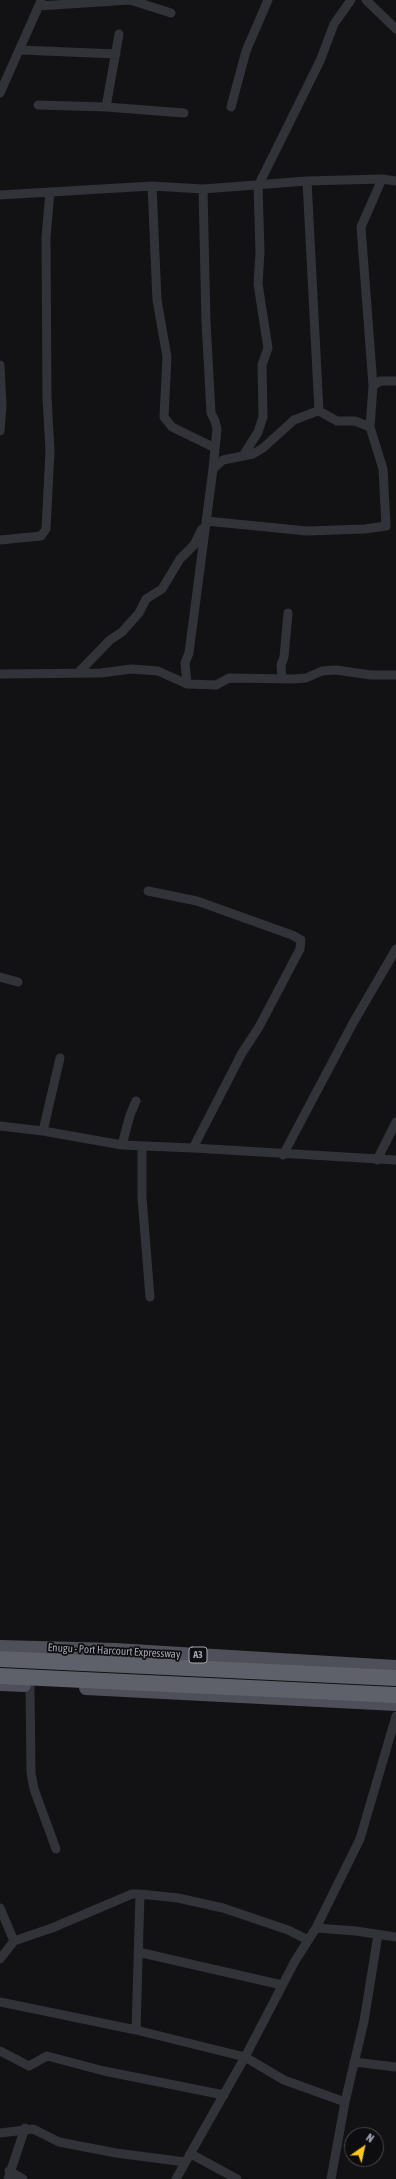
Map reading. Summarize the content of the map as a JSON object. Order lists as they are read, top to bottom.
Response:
{
  "streets": {
    "highway": ["Enugu - Port Harcourt Expressway", "A3"]
  },
  "north": "top right"
}
